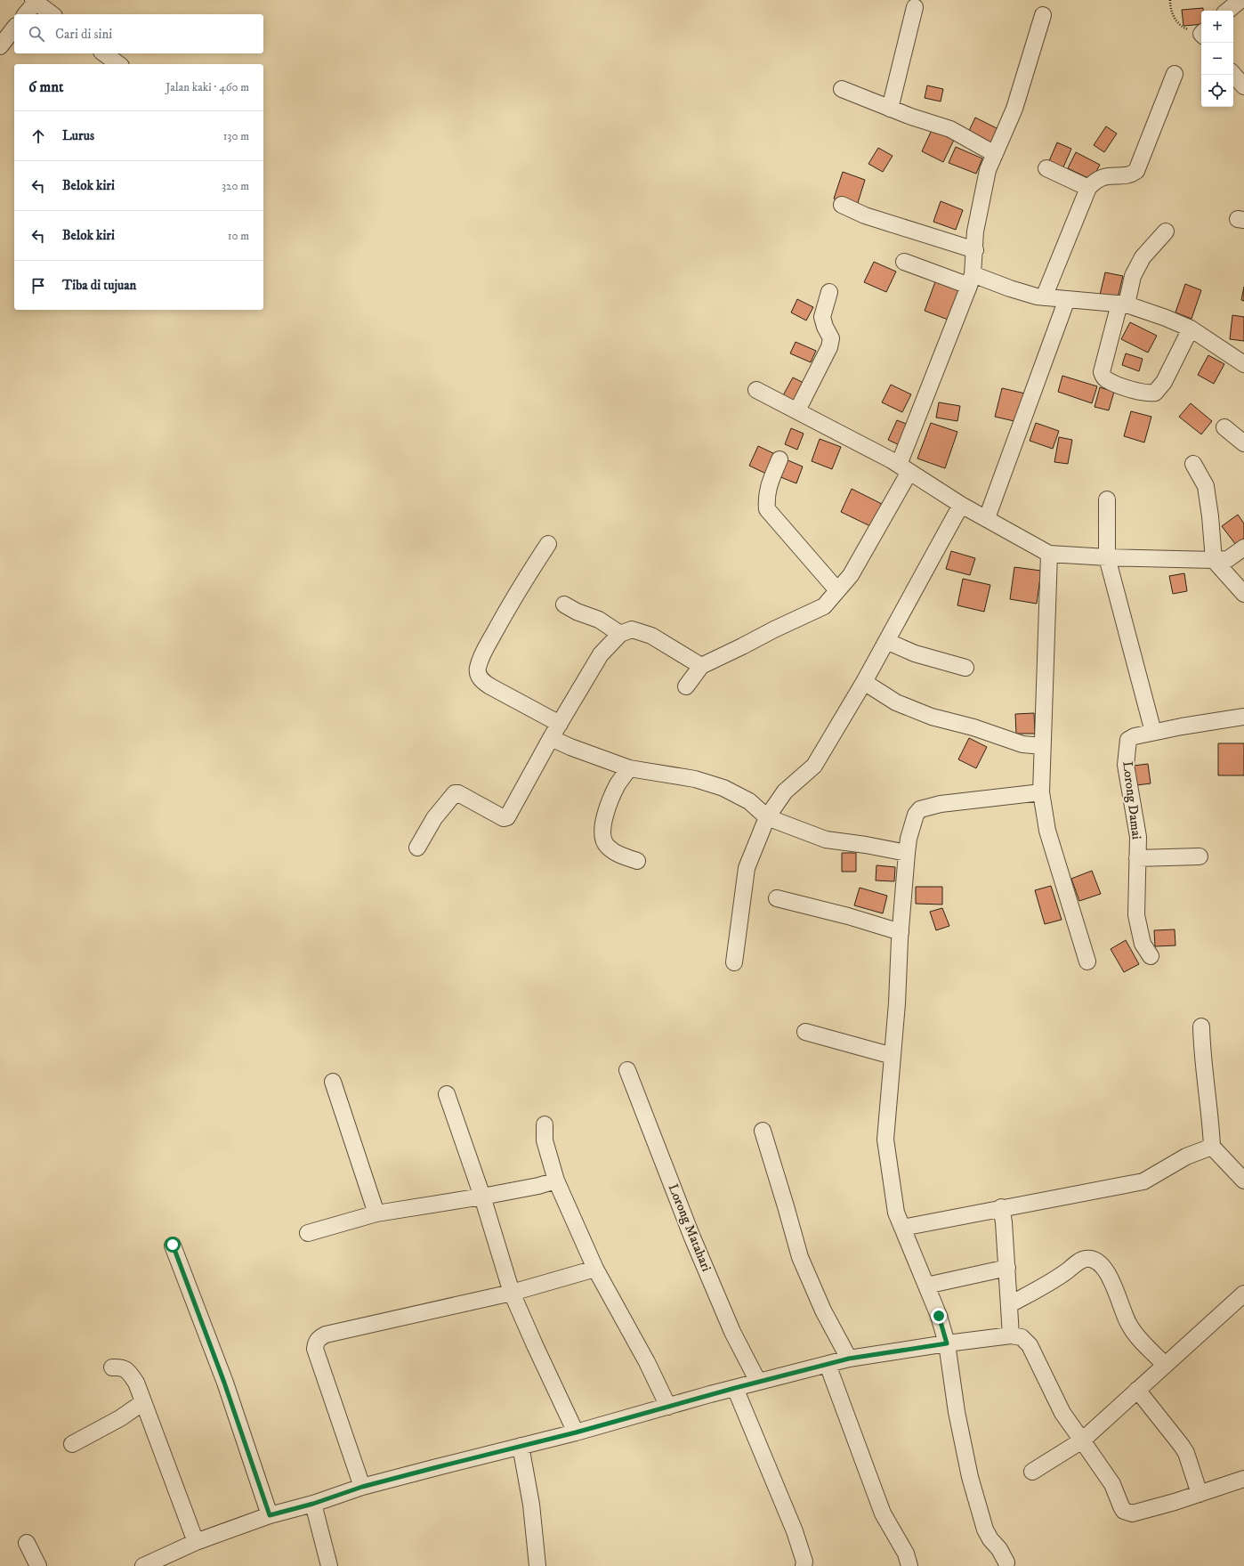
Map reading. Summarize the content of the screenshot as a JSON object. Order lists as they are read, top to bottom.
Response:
{
  "streets": {
    "street": ["Lorong Damai", "Lorong Matahari"]
  },
  "page": {
    "map_buttons": ["+", "−"],
    "search": "Cari di sini",
    "heading": ["6 mnt", "Jalan kaki · 460 m"],
    "list": [
      ["Lurus", "130 m"],
      ["Belok kiri", "320 m"],
      ["Belok kiri", "10 m"],
      "Tiba di tujuan"
    ]
  }
}
